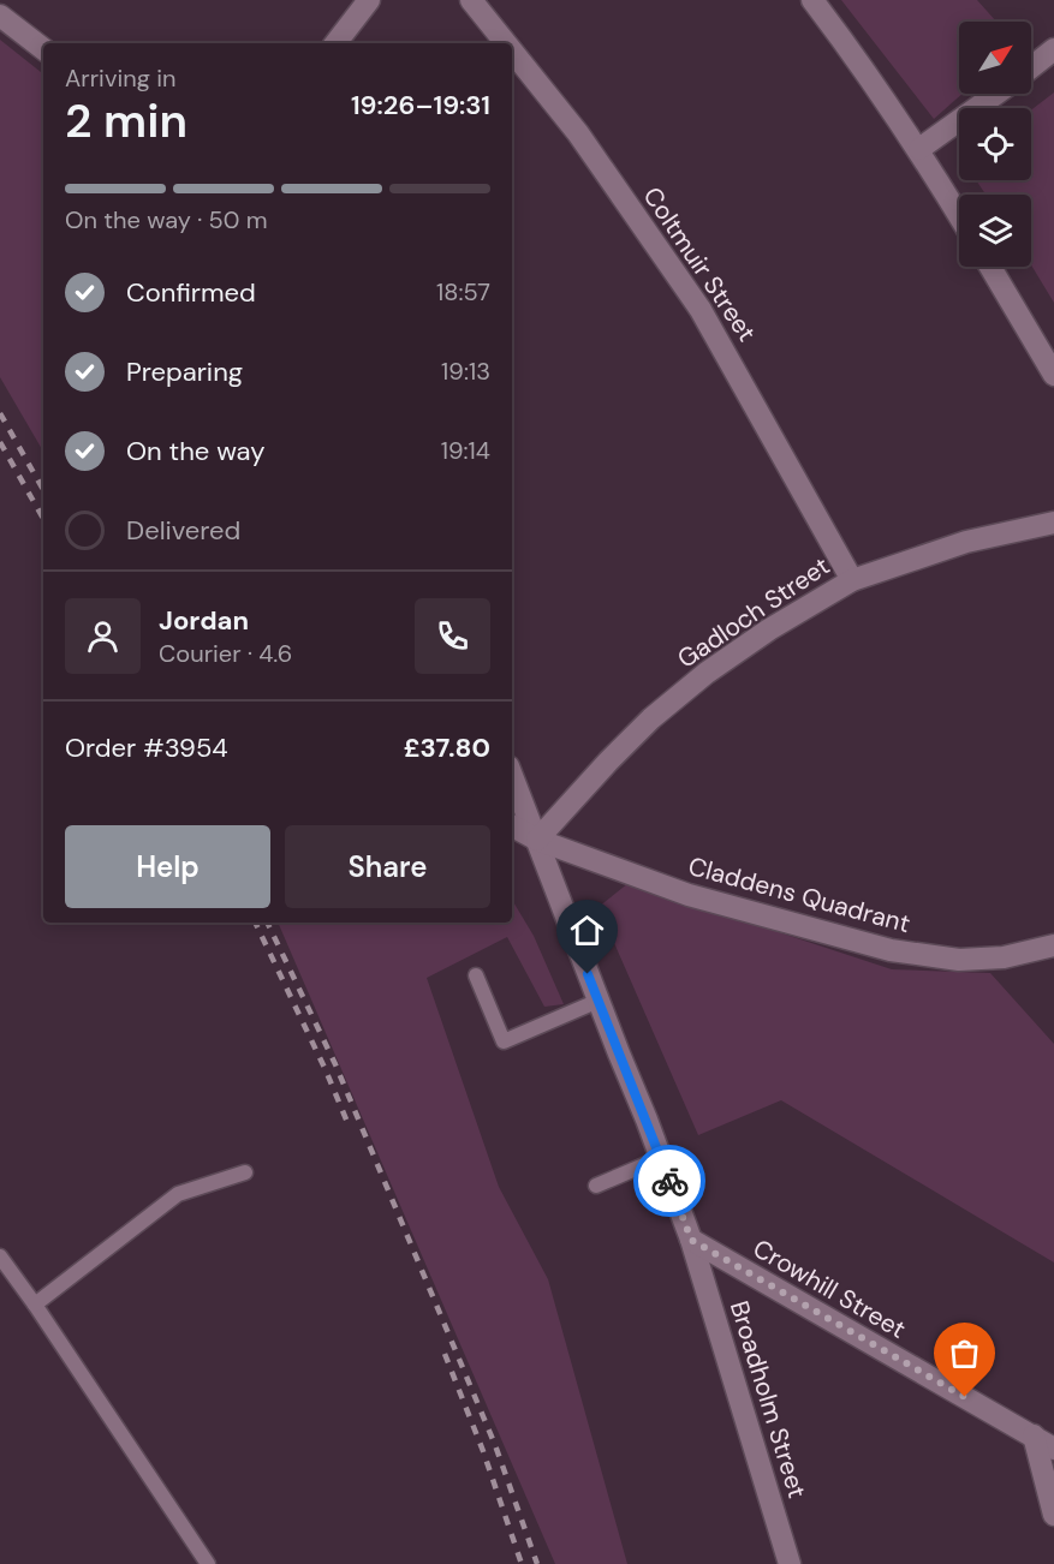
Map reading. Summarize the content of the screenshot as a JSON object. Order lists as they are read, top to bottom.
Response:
{
  "streets": {
    "street": [
      "Coltmuir Street",
      "Gadloch Street",
      "Claddens Quadrant",
      "Crowhill Street",
      "Broadholm Street"
    ]
  },
  "crossings": [
    ["Coltmuir Street", "Gadloch Street"],
    ["Gadloch Street", "Claddens Quadrant"],
    ["Gadloch Street", "Broadholm Street"],
    ["Claddens Quadrant", "Broadholm Street"],
    ["Crowhill Street", "Broadholm Street"]
  ],
  "north": "top right",
  "page": {
    "heading": ["2 min", "Arriving in", "19:26–19:31"],
    "panel": [
      "Jordan",
      "Courier · 4.6",
      "Order #3954",
      "£37.80"
    ],
    "bar": "On the way · 50 m",
    "list": [
      ["Confirmed", "18:57"],
      ["Preparing", "19:13"],
      ["On the way", "19:14"],
      "Delivered"
    ],
    "buttons": ["Help", "Share"]
  }
}
